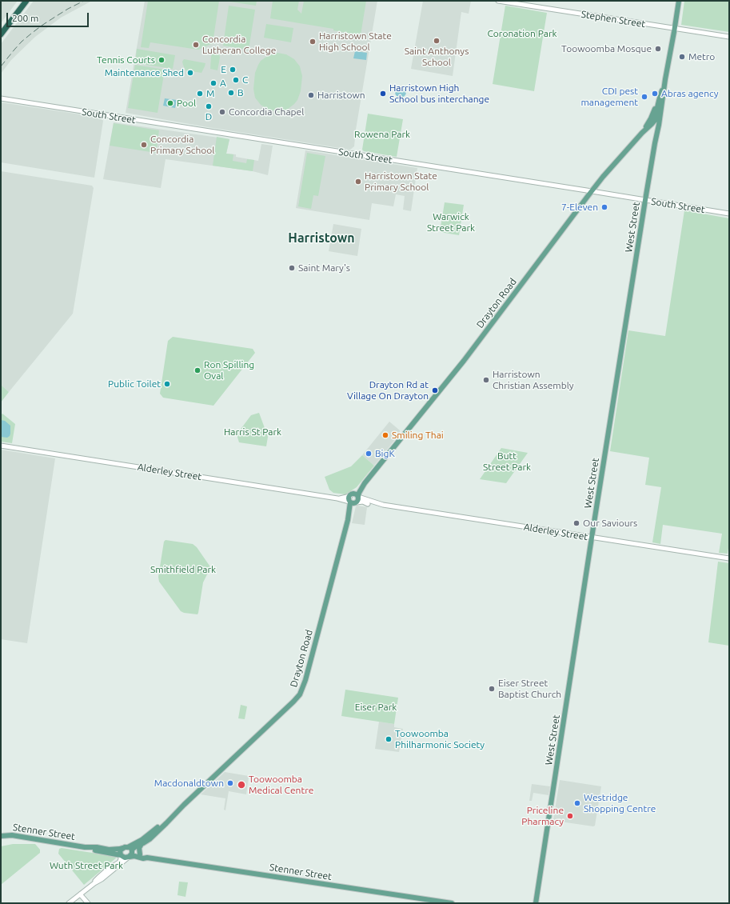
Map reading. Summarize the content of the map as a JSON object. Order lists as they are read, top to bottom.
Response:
{
  "streets": {
    "main road": ["West Street", "Drayton Road", "Stenner Street"],
    "street": ["Stephen Street", "South Street", "Alderley Street"]
  },
  "crossings": [
    ["South Street", "West Street"],
    ["South Street", "Drayton Road"],
    ["West Street", "Alderley Street"],
    ["Drayton Road", "Alderley Street"],
    ["Drayton Road", "Stenner Street"]
  ],
  "districts": ["Harristown"],
  "parks": [
    "Coronation Park",
    "Rowena Park",
    "Warwick Street Park",
    "Harris St Park",
    "Butt Street Park",
    "Smithfield Park",
    "Eiser Park",
    "Wuth Street Park"
  ],
  "places": [
    "Saint Anthonys School",
    "Harristown State High School",
    "Concordia Lutheran College",
    "Toowoomba Mosque",
    "Metro",
    "Tennis Courts",
    "E",
    "Maintenance Shed",
    "C",
    "A",
    "B",
    "M",
    "Harristown High School bus interchange",
    "Abras agency",
    "Harristown",
    "CDI pest management",
    "Pool",
    "D",
    "Concordia Chapel",
    "Concordia Primary School",
    "Harristown State Primary School",
    "7-Eleven",
    "Saint Mary's",
    "Ron Spilling Oval",
    "Harristown Christian Assembly",
    "Public Toilet",
    "Drayton Rd at Village On Drayton",
    "Smiling Thai",
    "BigK",
    "Our Saviours",
    "Eiser Street Baptist Church",
    "Toowoomba Philharmonic Society",
    "Macdonaldtown",
    "Toowoomba Medical Centre",
    "Westridge Shopping Centre",
    "Priceline Pharmacy"
  ],
  "scale_bar": "200 m"
}
